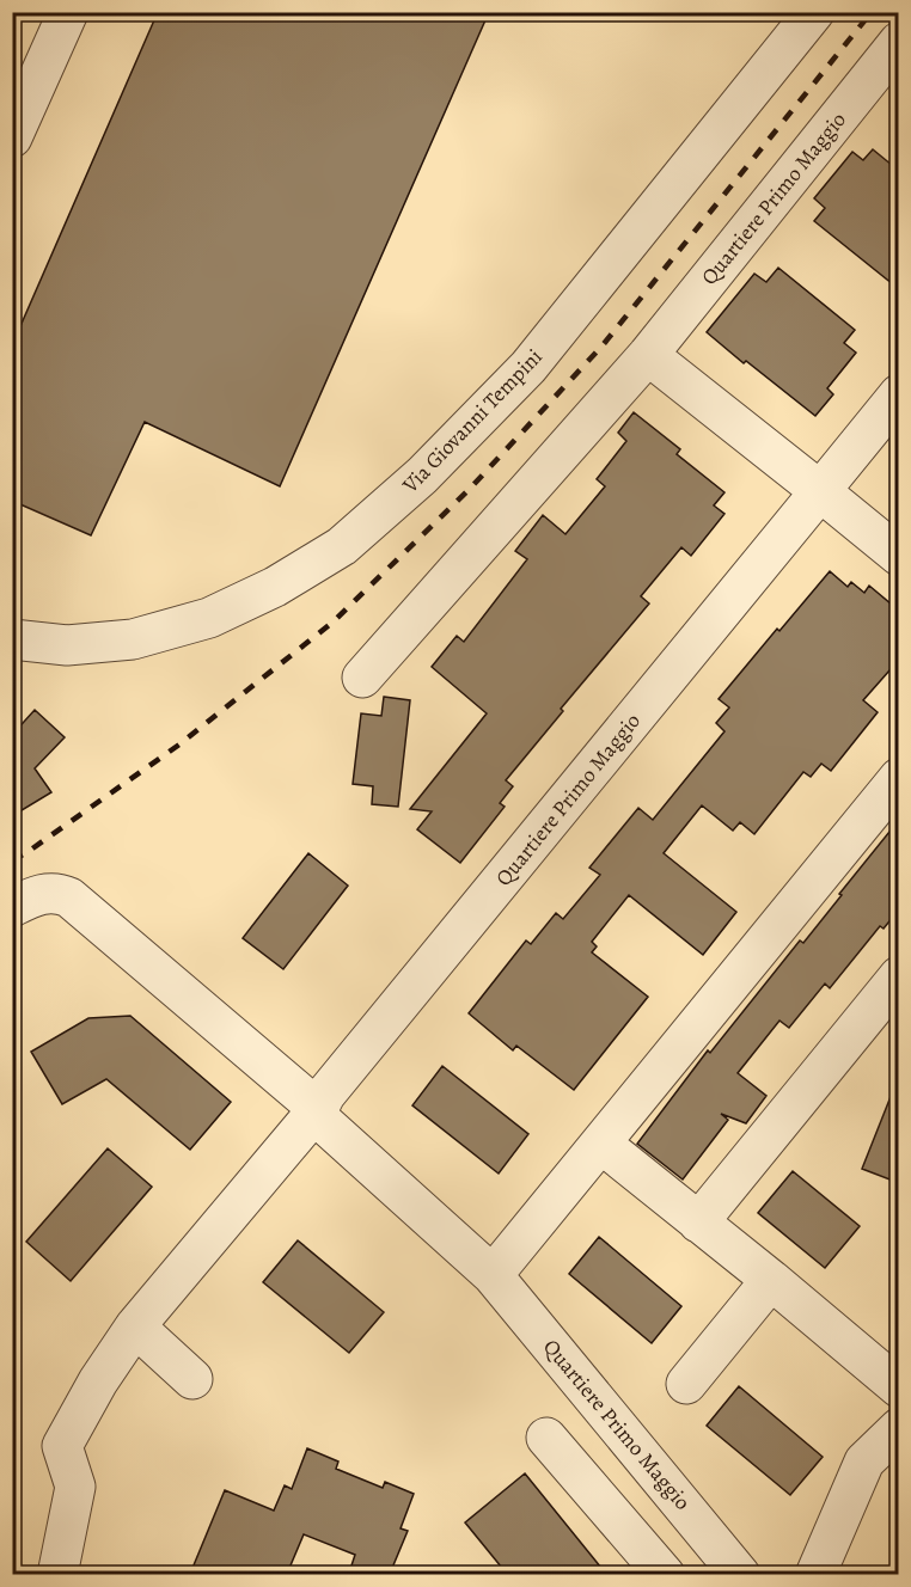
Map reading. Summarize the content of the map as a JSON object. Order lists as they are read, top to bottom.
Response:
{
  "streets": {
    "street": ["Quartiere Primo Maggio", "Via Giovanni Tempini"]
  }
}
